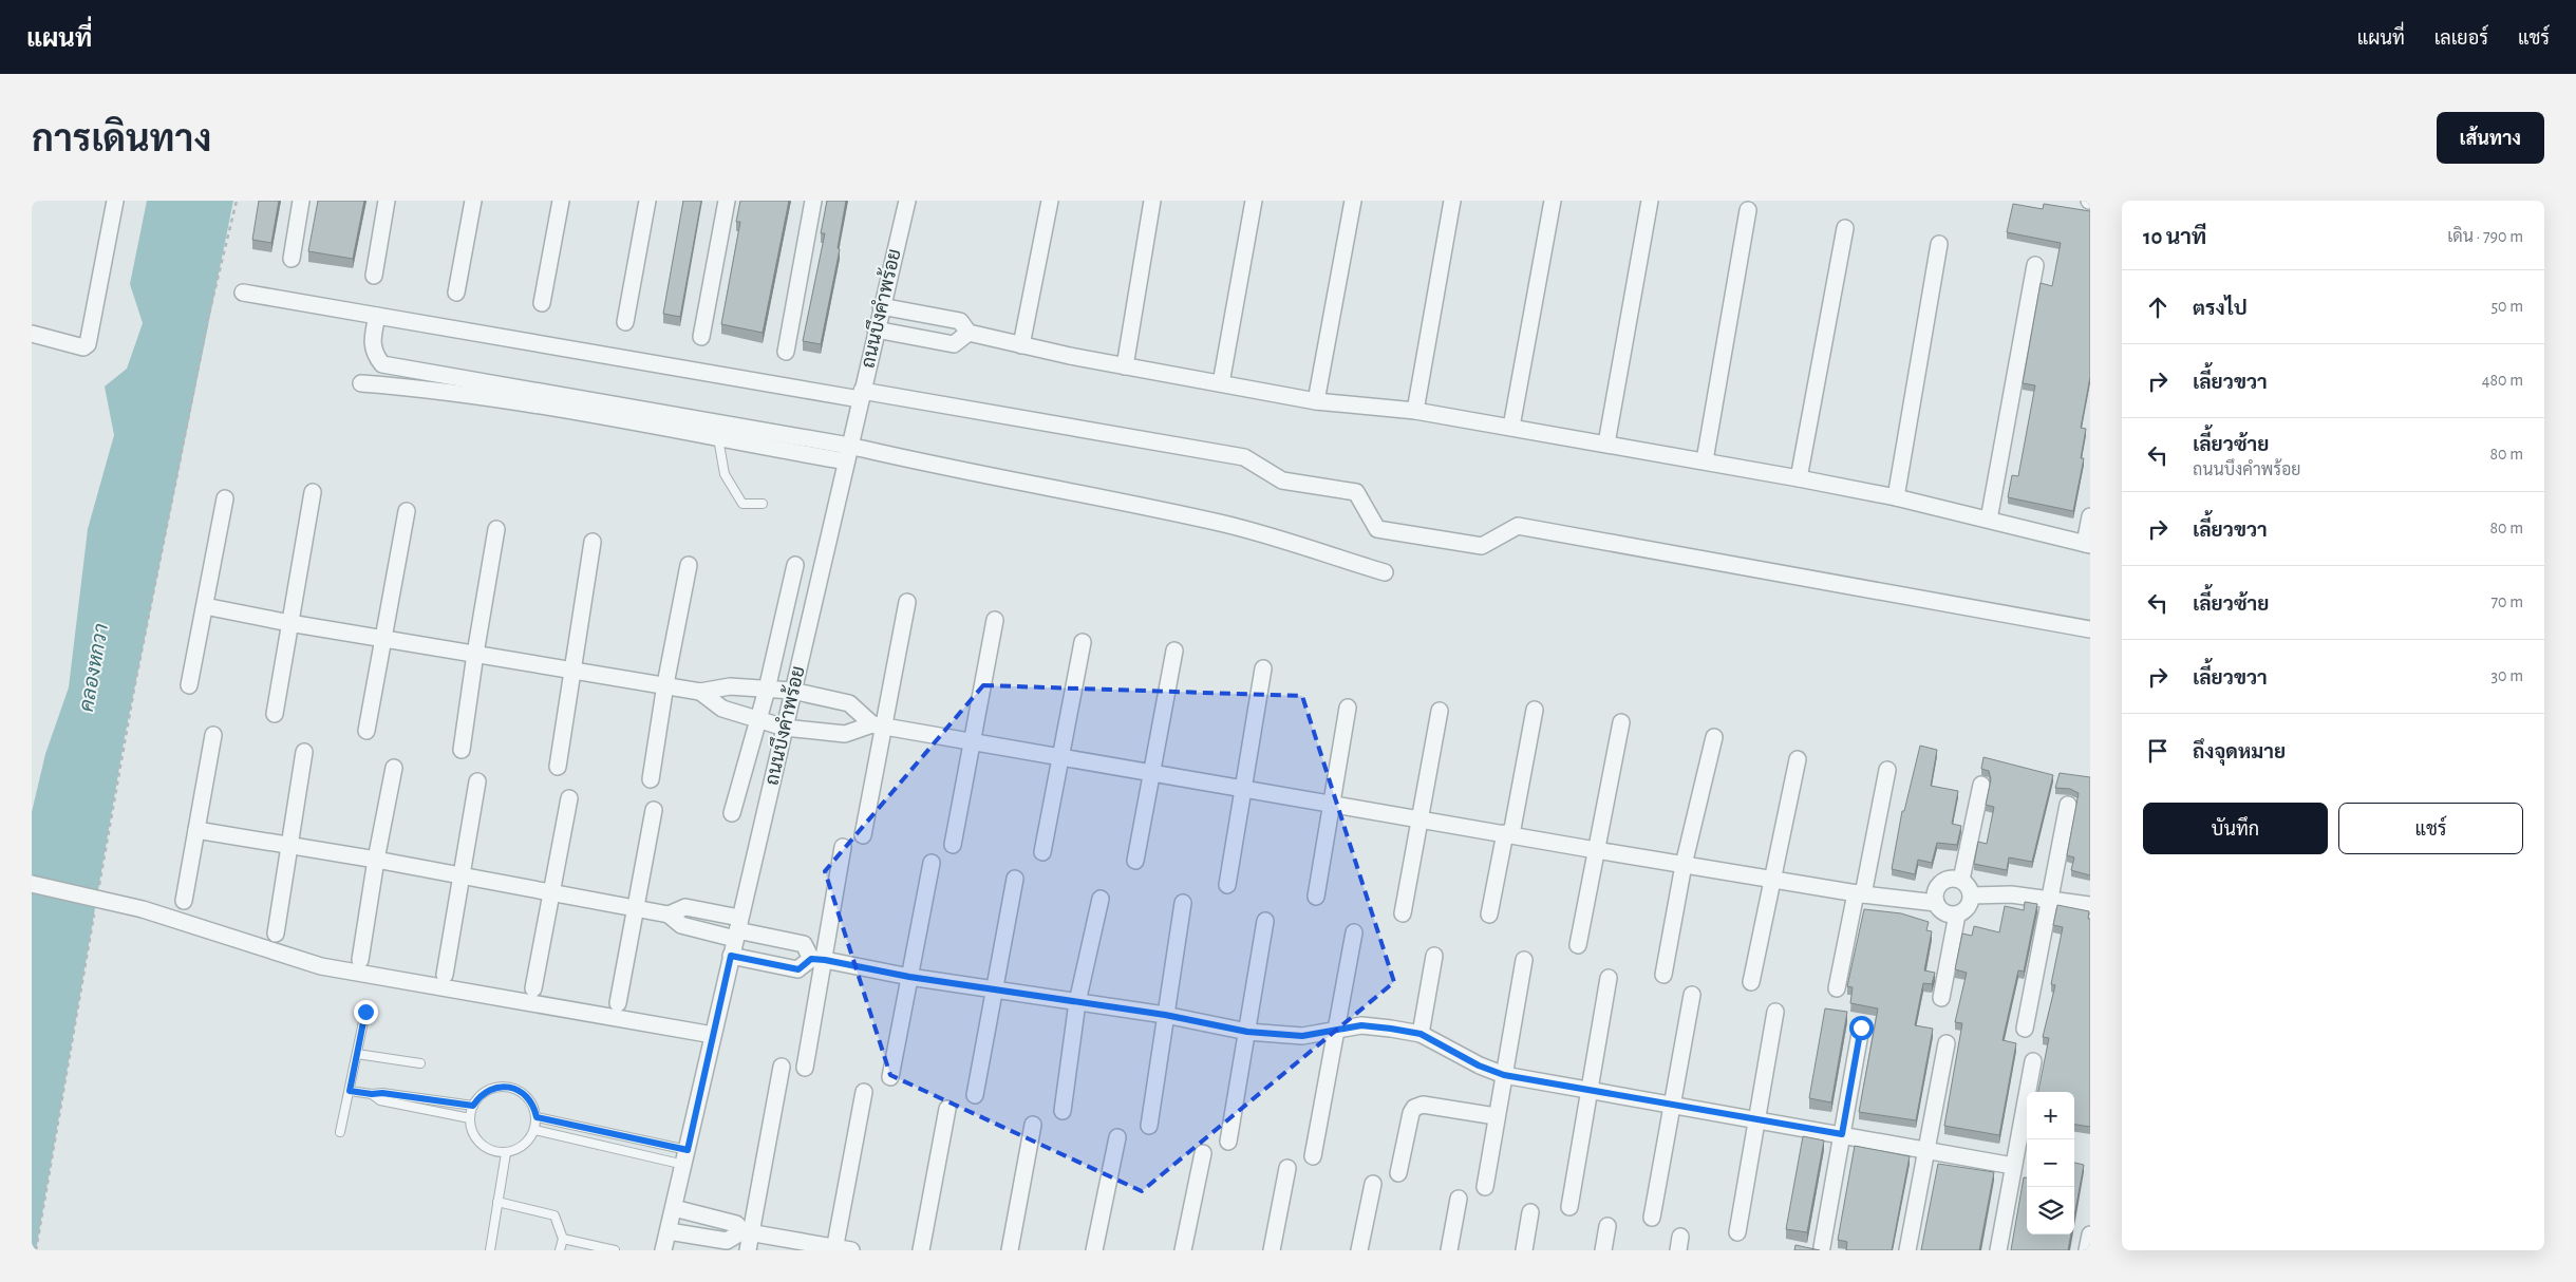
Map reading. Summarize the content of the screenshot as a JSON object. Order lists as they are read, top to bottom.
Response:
{
  "streets": {
    "street": ["ถนนบึงคำพร้อย"]
  },
  "water": ["คลองหกวา"],
  "page": {
    "header": "แผนที่",
    "nav": ["แผนที่", "เลเยอร์", "แชร์"],
    "title": "การเดินทาง",
    "buttons": [
      "เส้นทาง",
      ["บันทึก", "แชร์"]
    ],
    "heading": ["10 นาที", "เดิน · 790 m"],
    "list": [
      ["ตรงไป", "50 m"],
      ["เลี้ยวขวา", "480 m"],
      ["เลี้ยวซ้าย", "ถนนบึงคำพร้อย", "80 m"],
      ["เลี้ยวขวา", "80 m"],
      ["เลี้ยวซ้าย", "70 m"],
      ["เลี้ยวขวา", "30 m"],
      "ถึงจุดหมาย"
    ],
    "map_buttons": ["+", "−"]
  }
}
